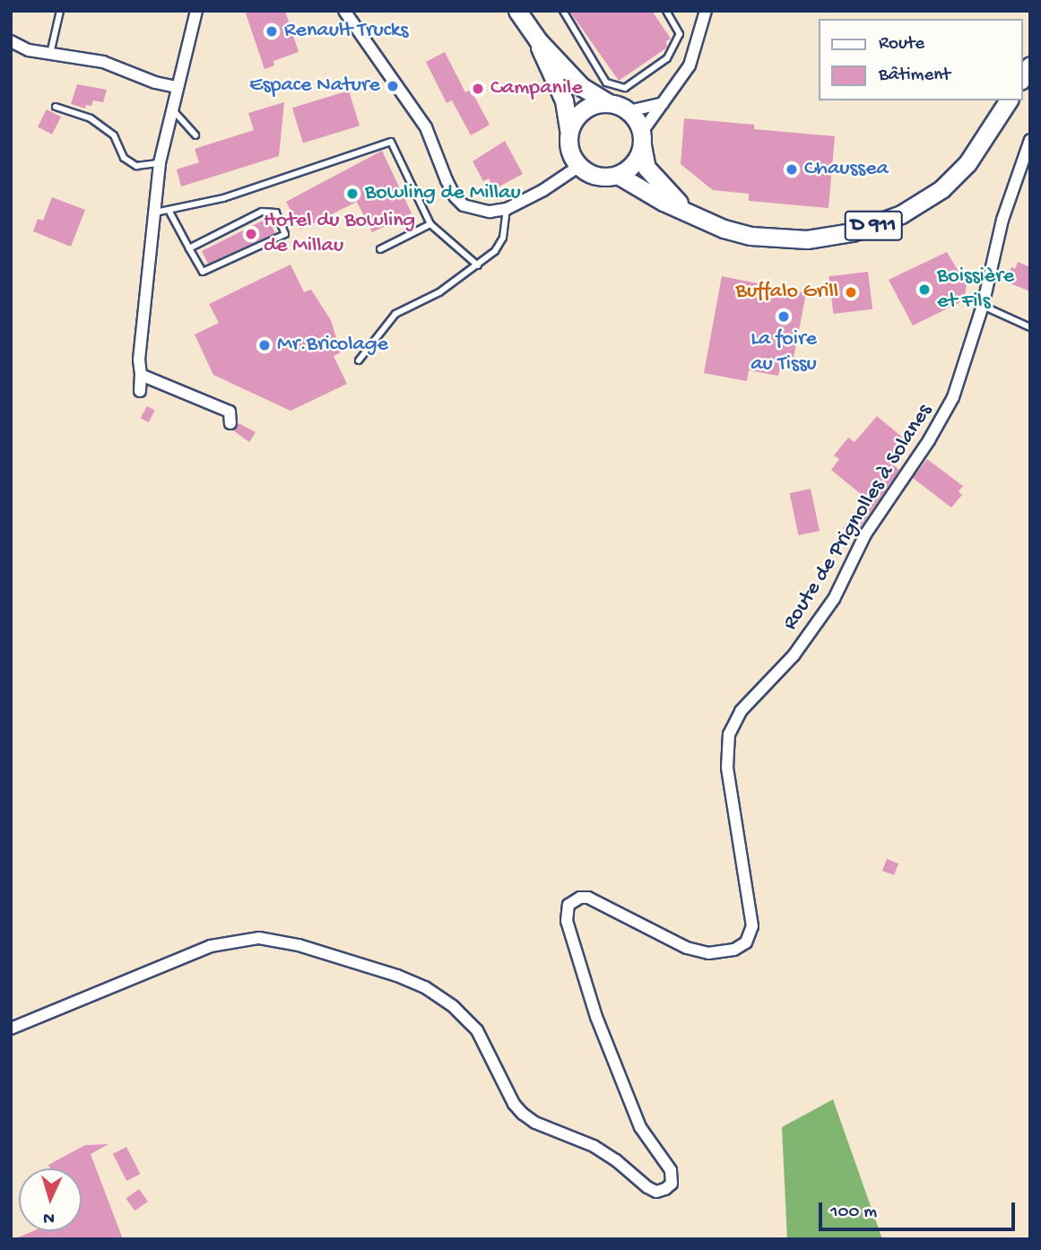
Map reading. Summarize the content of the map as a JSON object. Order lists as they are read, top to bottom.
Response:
{
  "streets": {
    "main road": ["D 911"],
    "street": ["Route de Prignolles à Solanes"]
  },
  "places": [
    "Renault Trucks",
    "Espace Nature",
    "Campanile",
    "Chaussea",
    "Bowling de Millau",
    "Hotel du Bowling de Millau",
    "Boissière et Fils",
    "Buffalo Grill",
    "La foire au Tissu",
    "Mr.Bricolage"
  ],
  "legend": ["Route", "Bâtiment"],
  "scale_bar": "100 m",
  "north": "bottom"
}
